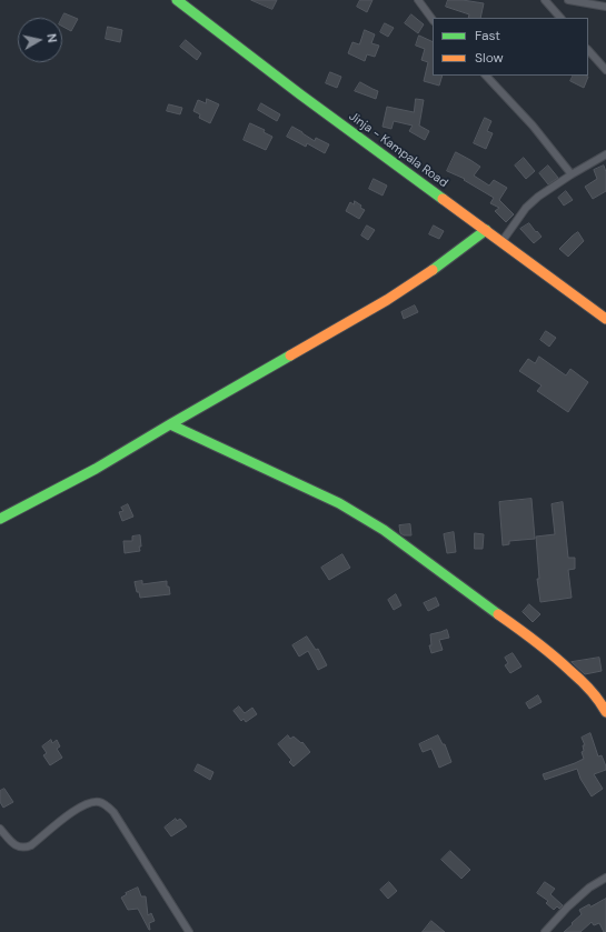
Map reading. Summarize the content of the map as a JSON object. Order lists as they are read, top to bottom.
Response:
{
  "streets": {
    "main road": ["Jinja - Kampala Road"]
  },
  "legend": ["Fast", "Slow"],
  "north": "right"
}
